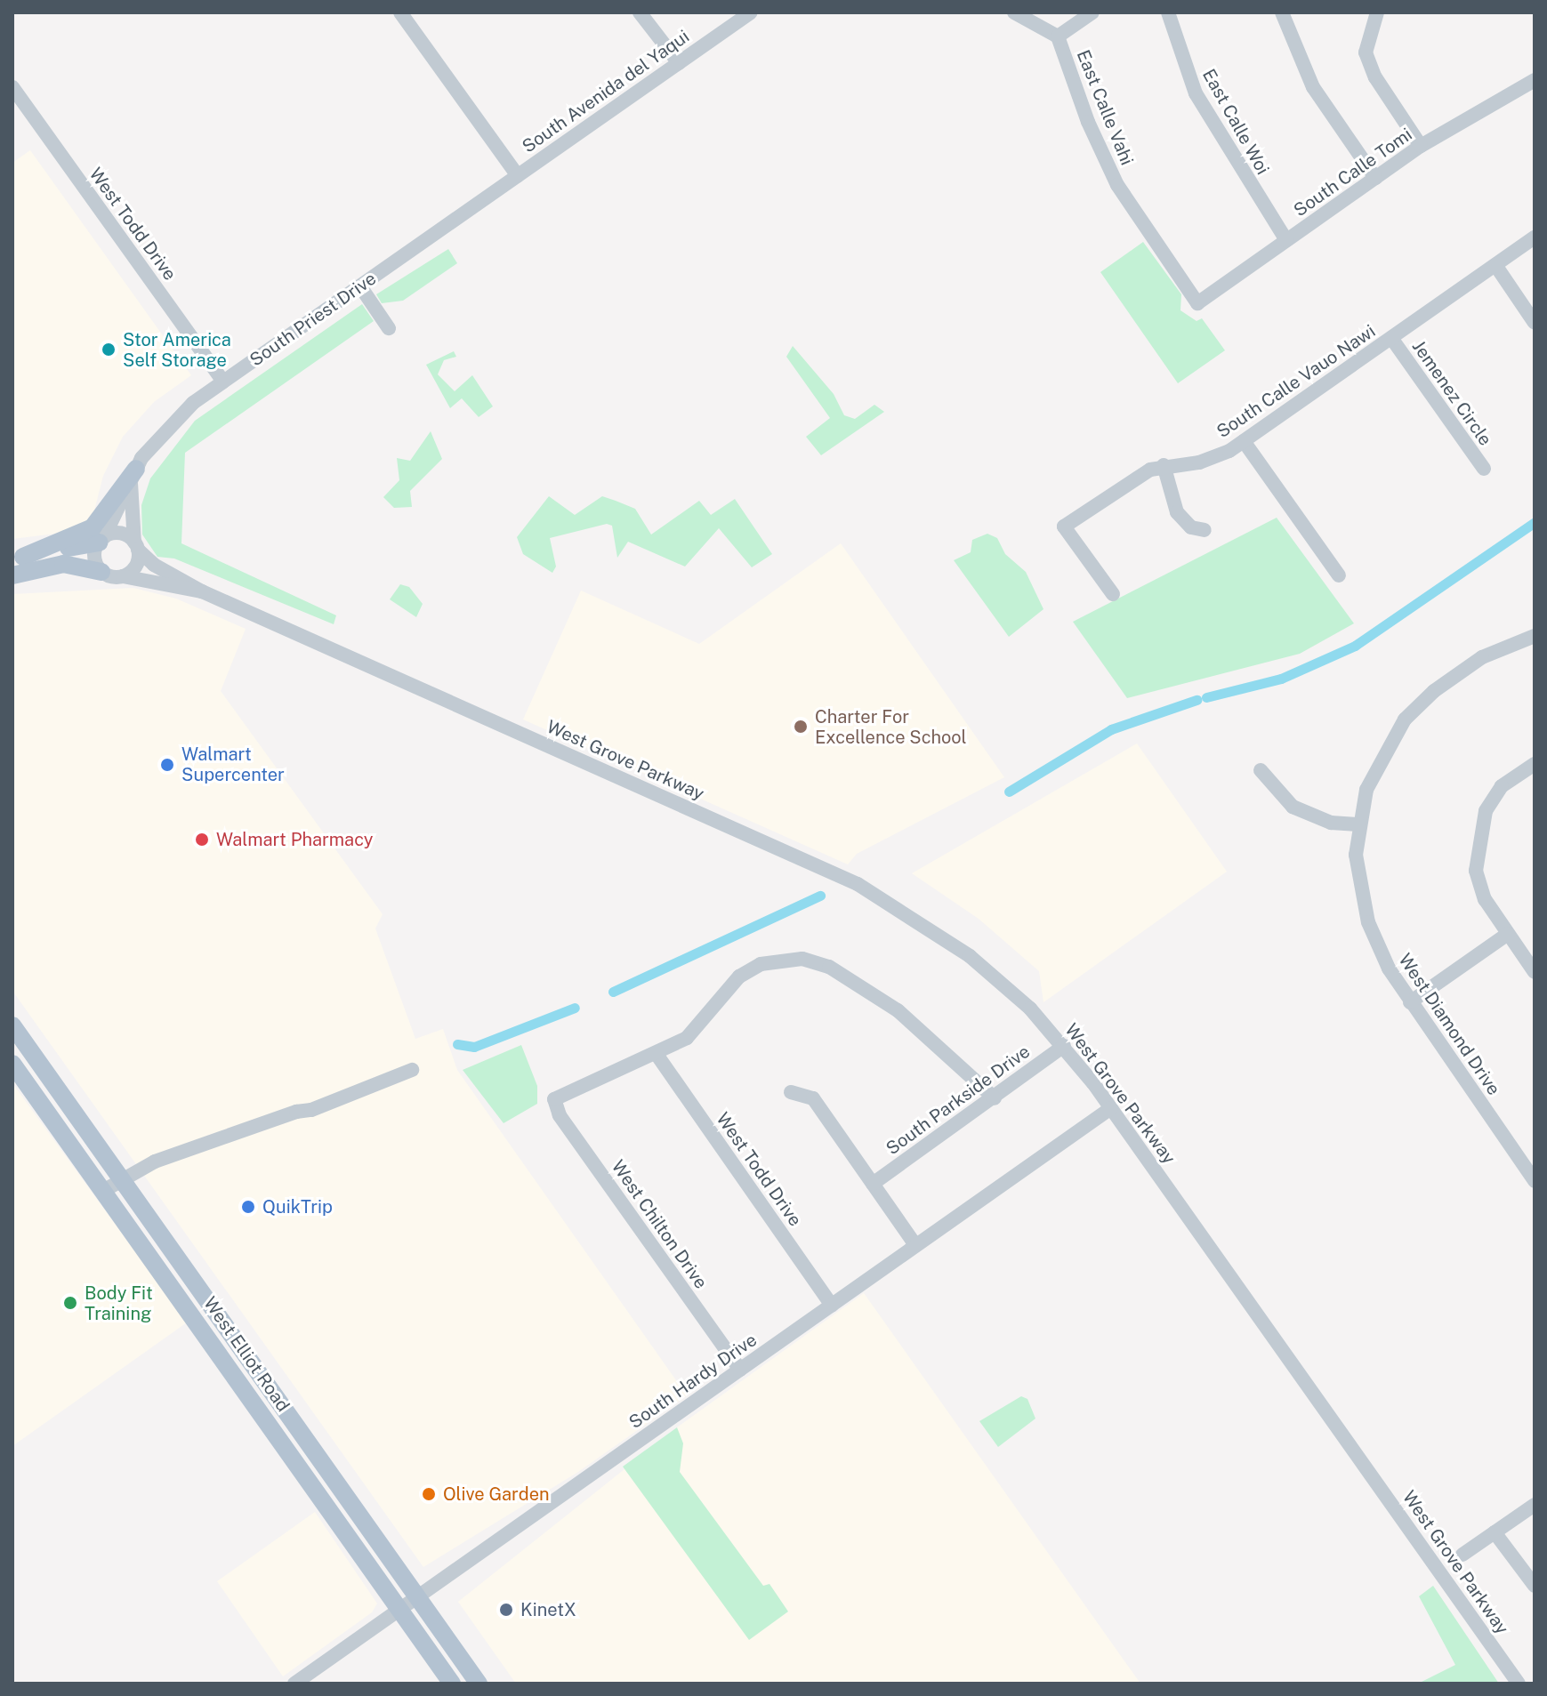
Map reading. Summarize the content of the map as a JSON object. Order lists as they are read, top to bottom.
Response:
{
  "streets": {
    "main road": ["West Elliot Road"],
    "street": [
      "South Avenida del Yaqui",
      "East Calle Vahi",
      "East Calle Woi",
      "South Calle Tomi",
      "West Todd Drive",
      "South Priest Drive",
      "South Calle Vauo Nawi",
      "Jemenez Circle",
      "West Grove Parkway",
      "West Diamond Drive",
      "South Parkside Drive",
      "West Chilton Drive",
      "South Hardy Drive"
    ]
  },
  "crossings": [
    ["South Avenida del Yaqui", "South Priest Drive"],
    ["East Calle Vahi", "South Calle Tomi"],
    ["East Calle Woi", "South Calle Tomi"],
    ["West Todd Drive", "South Priest Drive"],
    ["West Todd Drive", "West Chilton Drive"],
    ["West Todd Drive", "South Hardy Drive"],
    ["South Priest Drive", "West Grove Parkway"],
    ["South Calle Vauo Nawi", "Jemenez Circle"],
    ["West Grove Parkway", "South Parkside Drive"],
    ["West Grove Parkway", "South Hardy Drive"],
    ["West Chilton Drive", "South Hardy Drive"],
    ["West Elliot Road", "South Hardy Drive"]
  ],
  "places": [
    "Stor America Self Storage",
    "Charter For Excellence School",
    "Walmart Supercenter",
    "Walmart Pharmacy",
    "QuikTrip",
    "Body Fit Training",
    "Olive Garden",
    "KinetX"
  ]
}
